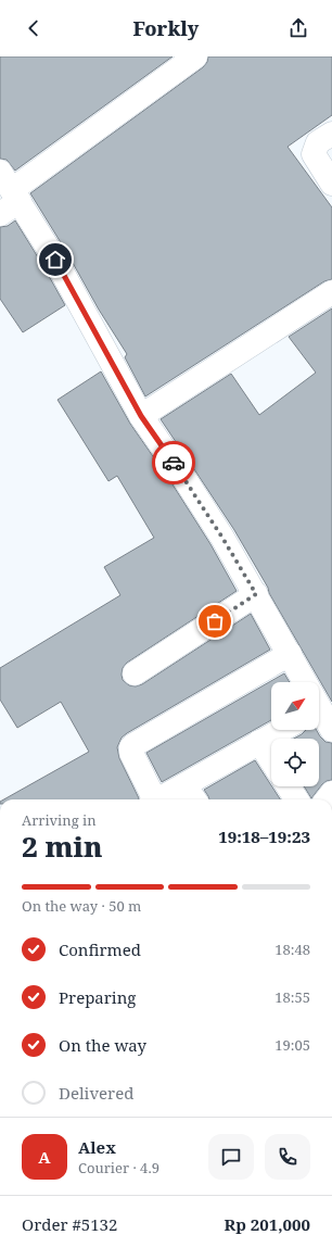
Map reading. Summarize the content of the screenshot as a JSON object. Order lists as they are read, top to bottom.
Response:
{
  "north": "top right",
  "page": {
    "header": "Forkly",
    "heading": ["2 min", "Arriving in", "19:18–19:23"],
    "panel": [
      "Alex",
      "Courier · 4.9",
      "Order #5132",
      "Rp 201,000"
    ],
    "bar": "On the way · 50 m",
    "list": [
      ["Confirmed", "18:48"],
      ["Preparing", "18:55"],
      ["On the way", "19:05"],
      "Delivered"
    ],
    "round": "A"
  }
}
